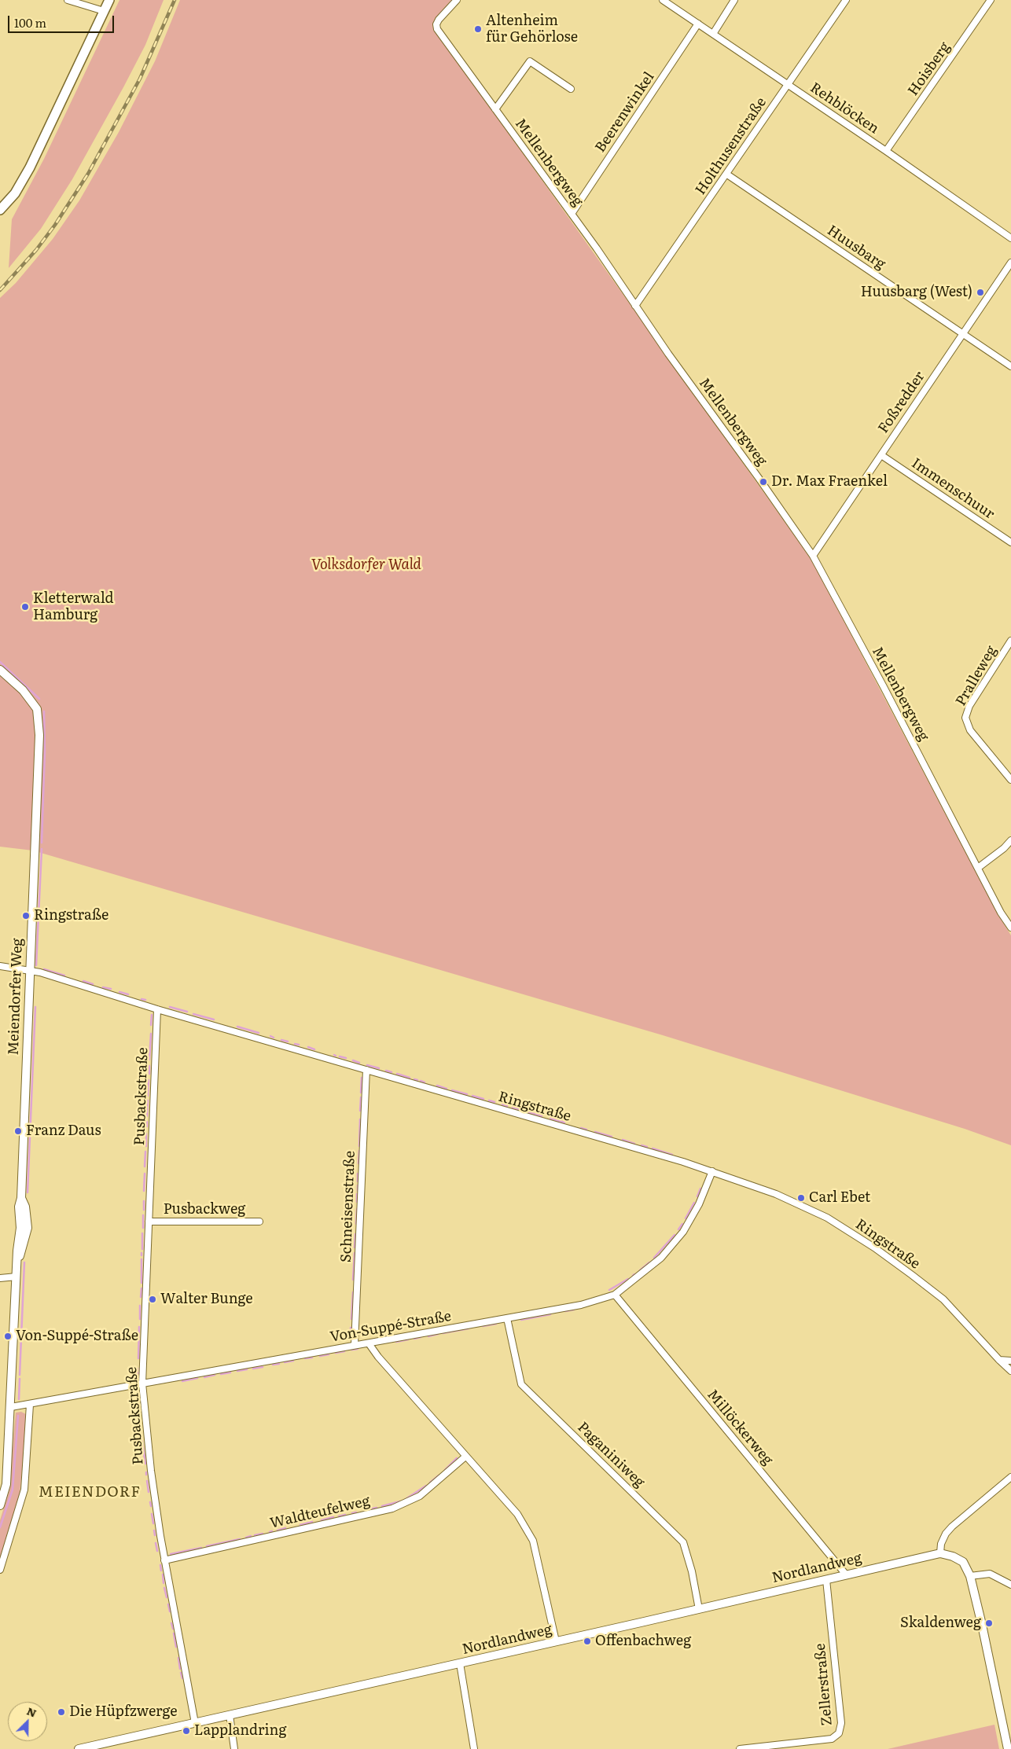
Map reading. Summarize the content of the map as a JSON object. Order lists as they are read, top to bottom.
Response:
{
  "streets": {
    "street": [
      "Hoisberg",
      "Rehblöcken",
      "Beerenwinkel",
      "Holthusenstraße",
      "Mellenbergweg",
      "Huusbarg",
      "Foßredder",
      "Immenschuur",
      "Pralleweg",
      "Meiendorfer Weg",
      "Pusbackstraße",
      "Ringstraße",
      "Schneisenstraße",
      "Pusbackweg",
      "Von-Suppé-Straße",
      "Millöckerweg",
      "Paganiniweg",
      "Waldteufelweg",
      "Nordlandweg",
      "Zellerstraße"
    ]
  },
  "crossings": [
    ["Hoisberg", "Rehblöcken"],
    ["Rehblöcken", "Beerenwinkel"],
    ["Rehblöcken", "Holthusenstraße"],
    ["Beerenwinkel", "Mellenbergweg"],
    ["Holthusenstraße", "Mellenbergweg"],
    ["Holthusenstraße", "Huusbarg"],
    ["Mellenbergweg", "Foßredder"],
    ["Huusbarg", "Foßredder"],
    ["Foßredder", "Immenschuur"],
    ["Meiendorfer Weg", "Ringstraße"],
    ["Meiendorfer Weg", "Von-Suppé-Straße"],
    ["Pusbackstraße", "Ringstraße"],
    ["Pusbackstraße", "Pusbackweg"],
    ["Pusbackstraße", "Von-Suppé-Straße"],
    ["Pusbackstraße", "Waldteufelweg"],
    ["Pusbackstraße", "Nordlandweg"],
    ["Ringstraße", "Schneisenstraße"],
    ["Ringstraße", "Von-Suppé-Straße"],
    ["Schneisenstraße", "Von-Suppé-Straße"],
    ["Von-Suppé-Straße", "Millöckerweg"],
    ["Von-Suppé-Straße", "Paganiniweg"],
    ["Millöckerweg", "Nordlandweg"],
    ["Paganiniweg", "Nordlandweg"],
    ["Nordlandweg", "Zellerstraße"]
  ],
  "districts": ["MEIENDORF"],
  "parks": ["Volksdorfer Wald"],
  "places": [
    "Altenheim für Gehörlose",
    "Huusbarg (West)",
    "Dr. Max Fraenkel",
    "Kletterwald Hamburg",
    "Ringstraße",
    "Franz Daus",
    "Carl Ebet",
    "Walter Bunge",
    "Von-Suppé-Straße",
    "Skaldenweg",
    "Offenbachweg",
    "Die Hüpfzwerge",
    "Lapplandring"
  ],
  "scale_bar": "100 m",
  "north": "top right"
}
